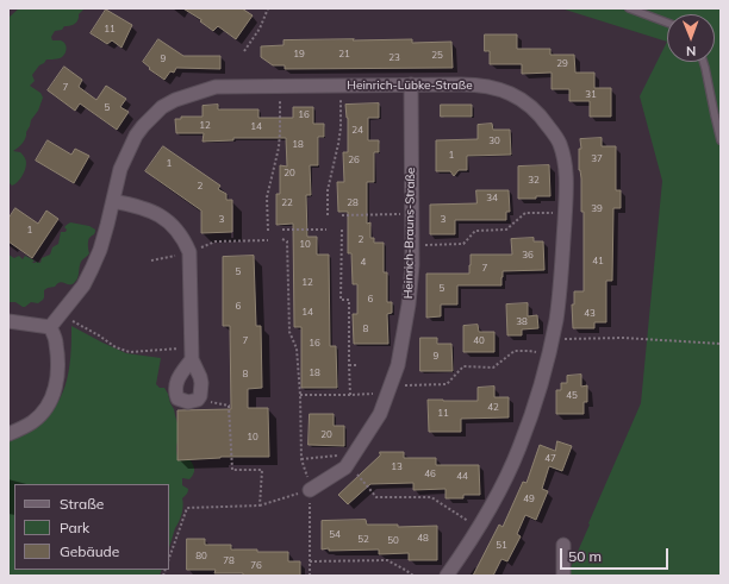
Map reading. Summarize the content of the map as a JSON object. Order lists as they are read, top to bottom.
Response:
{
  "streets": {
    "street": ["Heinrich-Lübke-Straße", "Heinrich-Brauns-Straße"]
  },
  "crossings": [
    ["Heinrich-Lübke-Straße", "Heinrich-Brauns-Straße"]
  ],
  "house_numbers": [
    "11",
    "19",
    "21",
    "25",
    "23",
    "9",
    "29",
    "7",
    "31",
    "5",
    "16",
    "12",
    "14",
    "24",
    "30",
    "18",
    "1",
    "37",
    "26",
    "1",
    "20",
    "32",
    "2",
    "34",
    "22",
    "28",
    "39",
    "3",
    "3",
    "1",
    "2",
    "10",
    "36",
    "41",
    "4",
    "7",
    "5",
    "12",
    "5",
    "6",
    "6",
    "14",
    "43",
    "38",
    "8",
    "7",
    "40",
    "16",
    "9",
    "18",
    "8",
    "45",
    "42",
    "11",
    "20",
    "10",
    "47",
    "13",
    "46",
    "44",
    "49",
    "54",
    "48",
    "52",
    "50",
    "51",
    "80",
    "78",
    "76"
  ],
  "legend": ["Straße", "Park", "Gebäude"],
  "scale_bar": "50 m",
  "north": "bottom"
}
